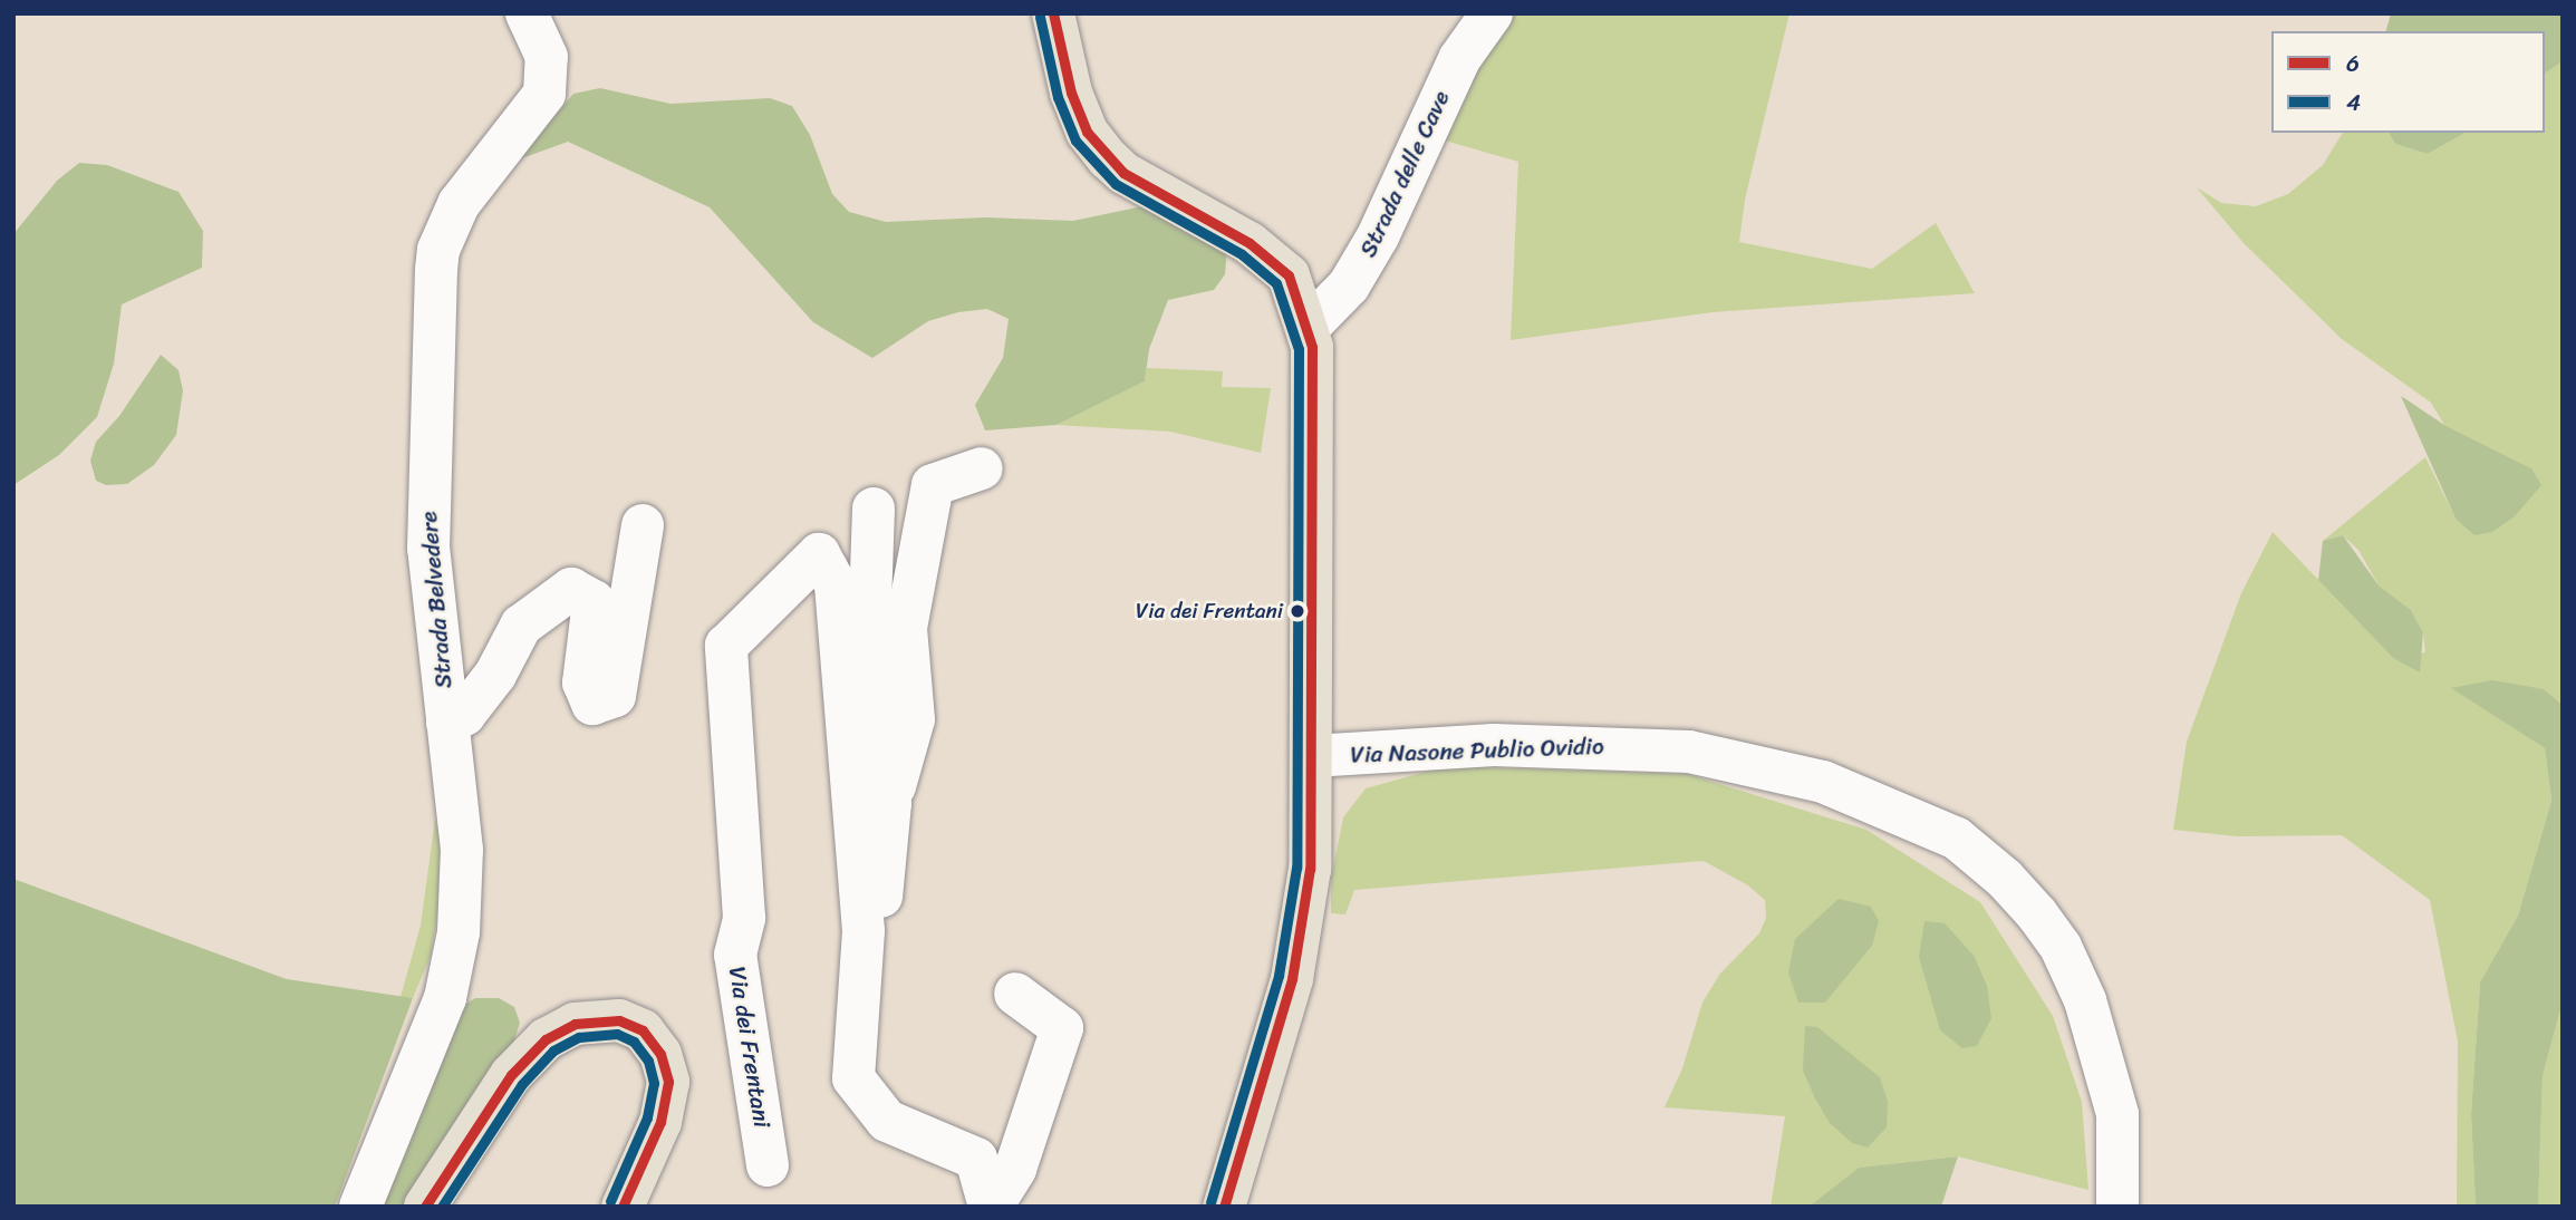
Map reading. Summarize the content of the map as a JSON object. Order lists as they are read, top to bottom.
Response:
{
  "streets": {
    "street": [
      "Strada delle Cave",
      "Strada Belvedere",
      "Via Nasone Publio Ovidio",
      "Via dei Frentani"
    ]
  },
  "places": ["Via dei Frentani"],
  "lines": ["transit line 6", "transit line 4"],
  "legend": ["6", "4"]
}
